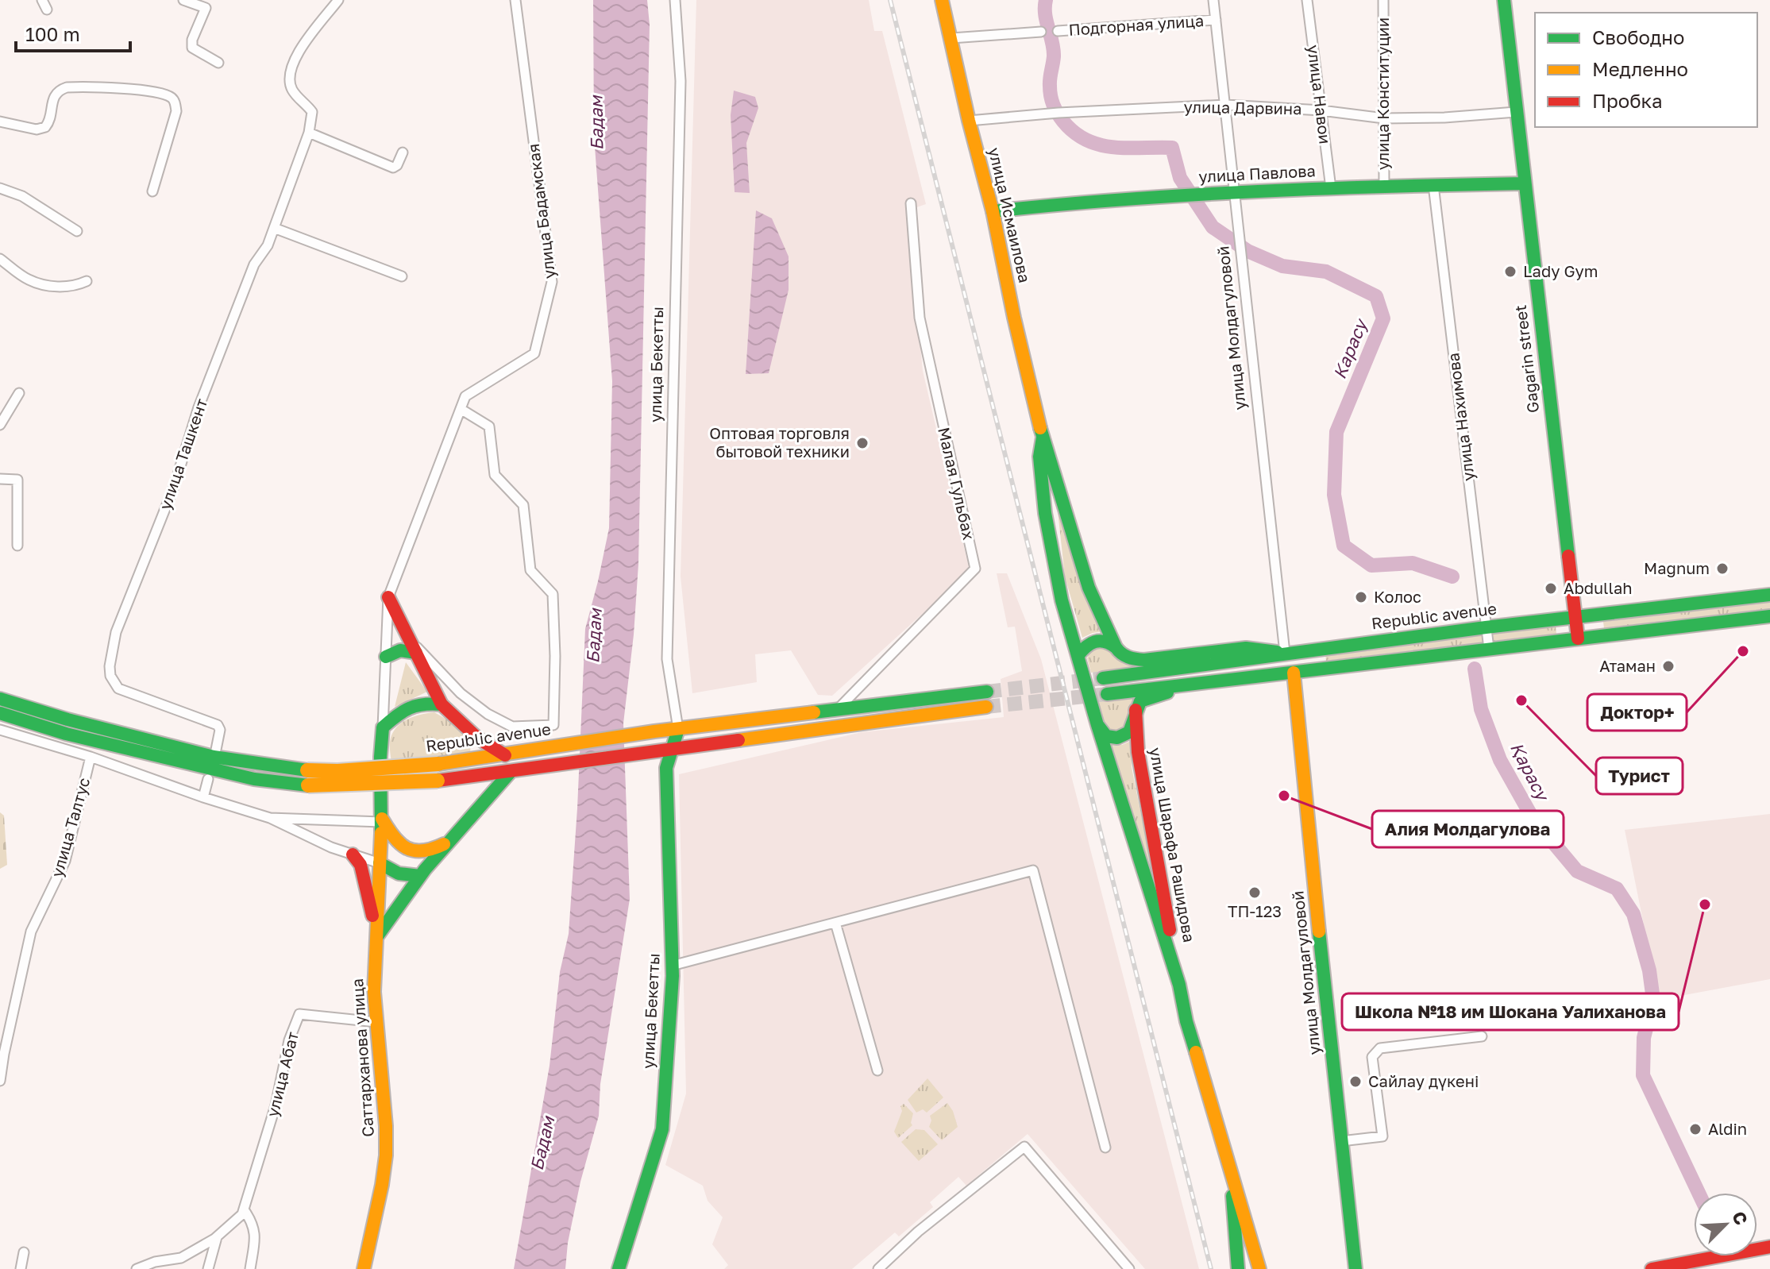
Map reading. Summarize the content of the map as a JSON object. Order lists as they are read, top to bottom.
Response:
{
  "streets": {
    "main road": [
      "улица Павлова",
      "улица Исмаилова",
      "улица Молдагуловой",
      "Gagarin street",
      "улица Бекетты",
      "Republic avenue",
      "улица Шарафа Рашидова",
      "Саттарханова улица"
    ],
    "street": [
      "Подгорная улица",
      "улица Конституции",
      "улица Навои",
      "улица Дарвина",
      "улица Бадамская",
      "улица Нахимова",
      "улица Ташкент",
      "Малая Гульбах",
      "улица Талтус",
      "улица Абат"
    ]
  },
  "crossings": [
    ["Подгорная улица", "улица Молдагуловой"],
    ["улица Конституции", "улица Дарвина"],
    ["улица Конституции", "улица Павлова"],
    ["улица Навои", "улица Дарвина"],
    ["улица Навои", "улица Павлова"],
    ["улица Дарвина", "улица Исмаилова"],
    ["улица Дарвина", "улица Молдагуловой"],
    ["улица Дарвина", "Gagarin street"],
    ["улица Павлова", "улица Исмаилова"],
    ["улица Павлова", "улица Молдагуловой"],
    ["улица Павлова", "Gagarin street"],
    ["улица Павлова", "улица Нахимова"],
    ["улица Бадамская", "Саттарханова улица"],
    ["улица Исмаилова", "улица Шарафа Рашидова"],
    ["улица Молдагуловой", "Republic avenue"],
    ["Gagarin street", "Republic avenue"],
    ["улица Бекетты", "Republic avenue"],
    ["улица Нахимова", "Republic avenue"],
    ["Малая Гульбах", "Republic avenue"],
    ["Саттарханова улица", "улица Абат"]
  ],
  "water": ["Бадам", "Карасу", "Қарасу"],
  "places": [
    "Lady Gym",
    "Оптовая торговля бытовой техники",
    "Magnum",
    "Аbdullah",
    "Колос",
    "Доктор+",
    "Атаман",
    "Турист",
    "Алия Молдагулова",
    "ТП-123",
    "Школа №18 им Шокана Уалиханова",
    "Сайлау дүкені",
    "Aldin"
  ],
  "legend": ["Свободно", "Медленно", "Пробка"],
  "scale_bar": "100 m",
  "north": "top right"
}
